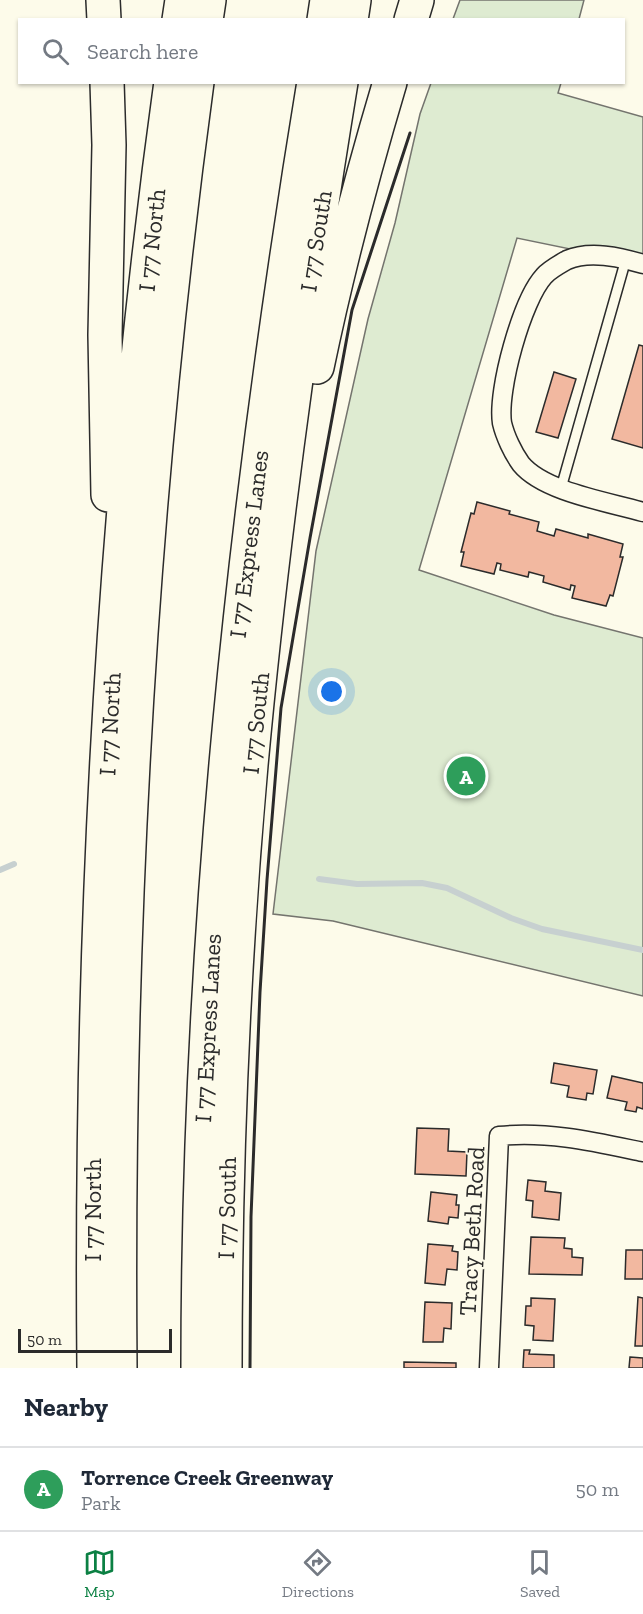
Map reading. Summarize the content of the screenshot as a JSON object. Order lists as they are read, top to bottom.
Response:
{
  "streets": {
    "highway": ["I 77 North", "I 77 South", "I 77 Express Lanes"],
    "street": ["Tracy Beth Road"]
  },
  "scale_bar": "50 m",
  "page": {
    "search": "Search here",
    "pins": "A",
    "scale": "50 m",
    "heading": "Nearby",
    "list": [
      {
        "mark": "A",
        "name": "Torrence Creek Greenway",
        "note": "Park",
        "value": "50 m"
      }
    ],
    "nav": ["Map", "Directions", "Saved"]
  }
}
